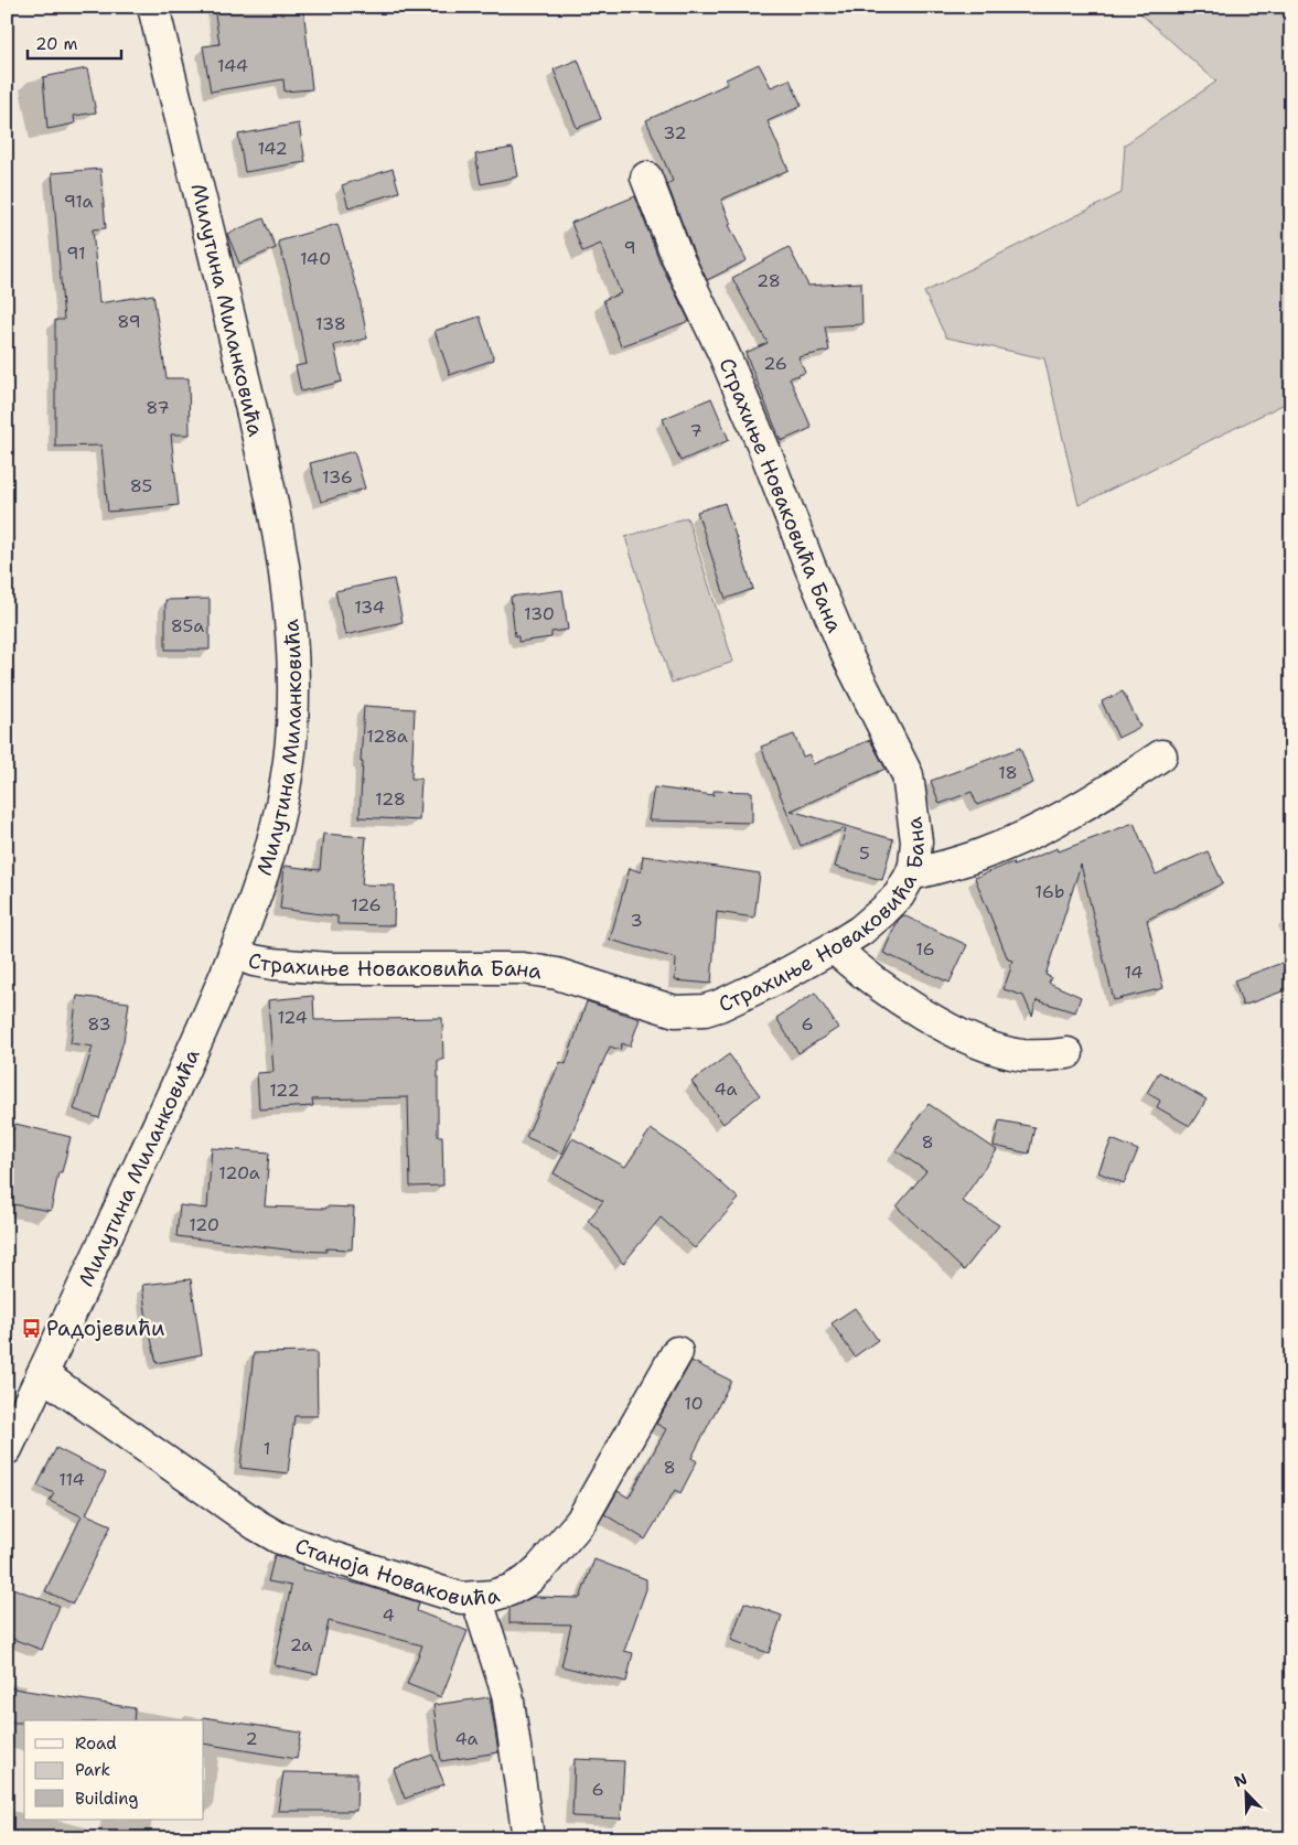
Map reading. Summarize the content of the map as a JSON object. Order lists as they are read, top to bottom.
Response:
{
  "streets": {
    "street": ["Милутина Миланковића", "Страхиње Новаковића Бана", "Станоја Новаковића"]
  },
  "crossings": [
    ["Милутина Миланковића", "Страхиње Новаковића Бана"],
    ["Милутина Миланковића", "Станоја Новаковића"]
  ],
  "places": {
    "bus stop": ["Радојевићи"]
  },
  "house_numbers": [
    "144",
    "32",
    "142",
    "91a",
    "9",
    "91",
    "140",
    "28",
    "89",
    "138",
    "26",
    "87",
    "7",
    "136",
    "85",
    "134",
    "130",
    "85a",
    "128a",
    "18",
    "128",
    "5",
    "16b",
    "126",
    "3",
    "16",
    "14",
    "124",
    "83",
    "6",
    "4a",
    "122",
    "8",
    "120a",
    "120",
    "10",
    "1",
    "8",
    "114",
    "4",
    "2a",
    "2",
    "4a",
    "6"
  ],
  "legend": ["Road", "Park", "Building"],
  "scale_bar": "20 m",
  "north": "top left"
}
